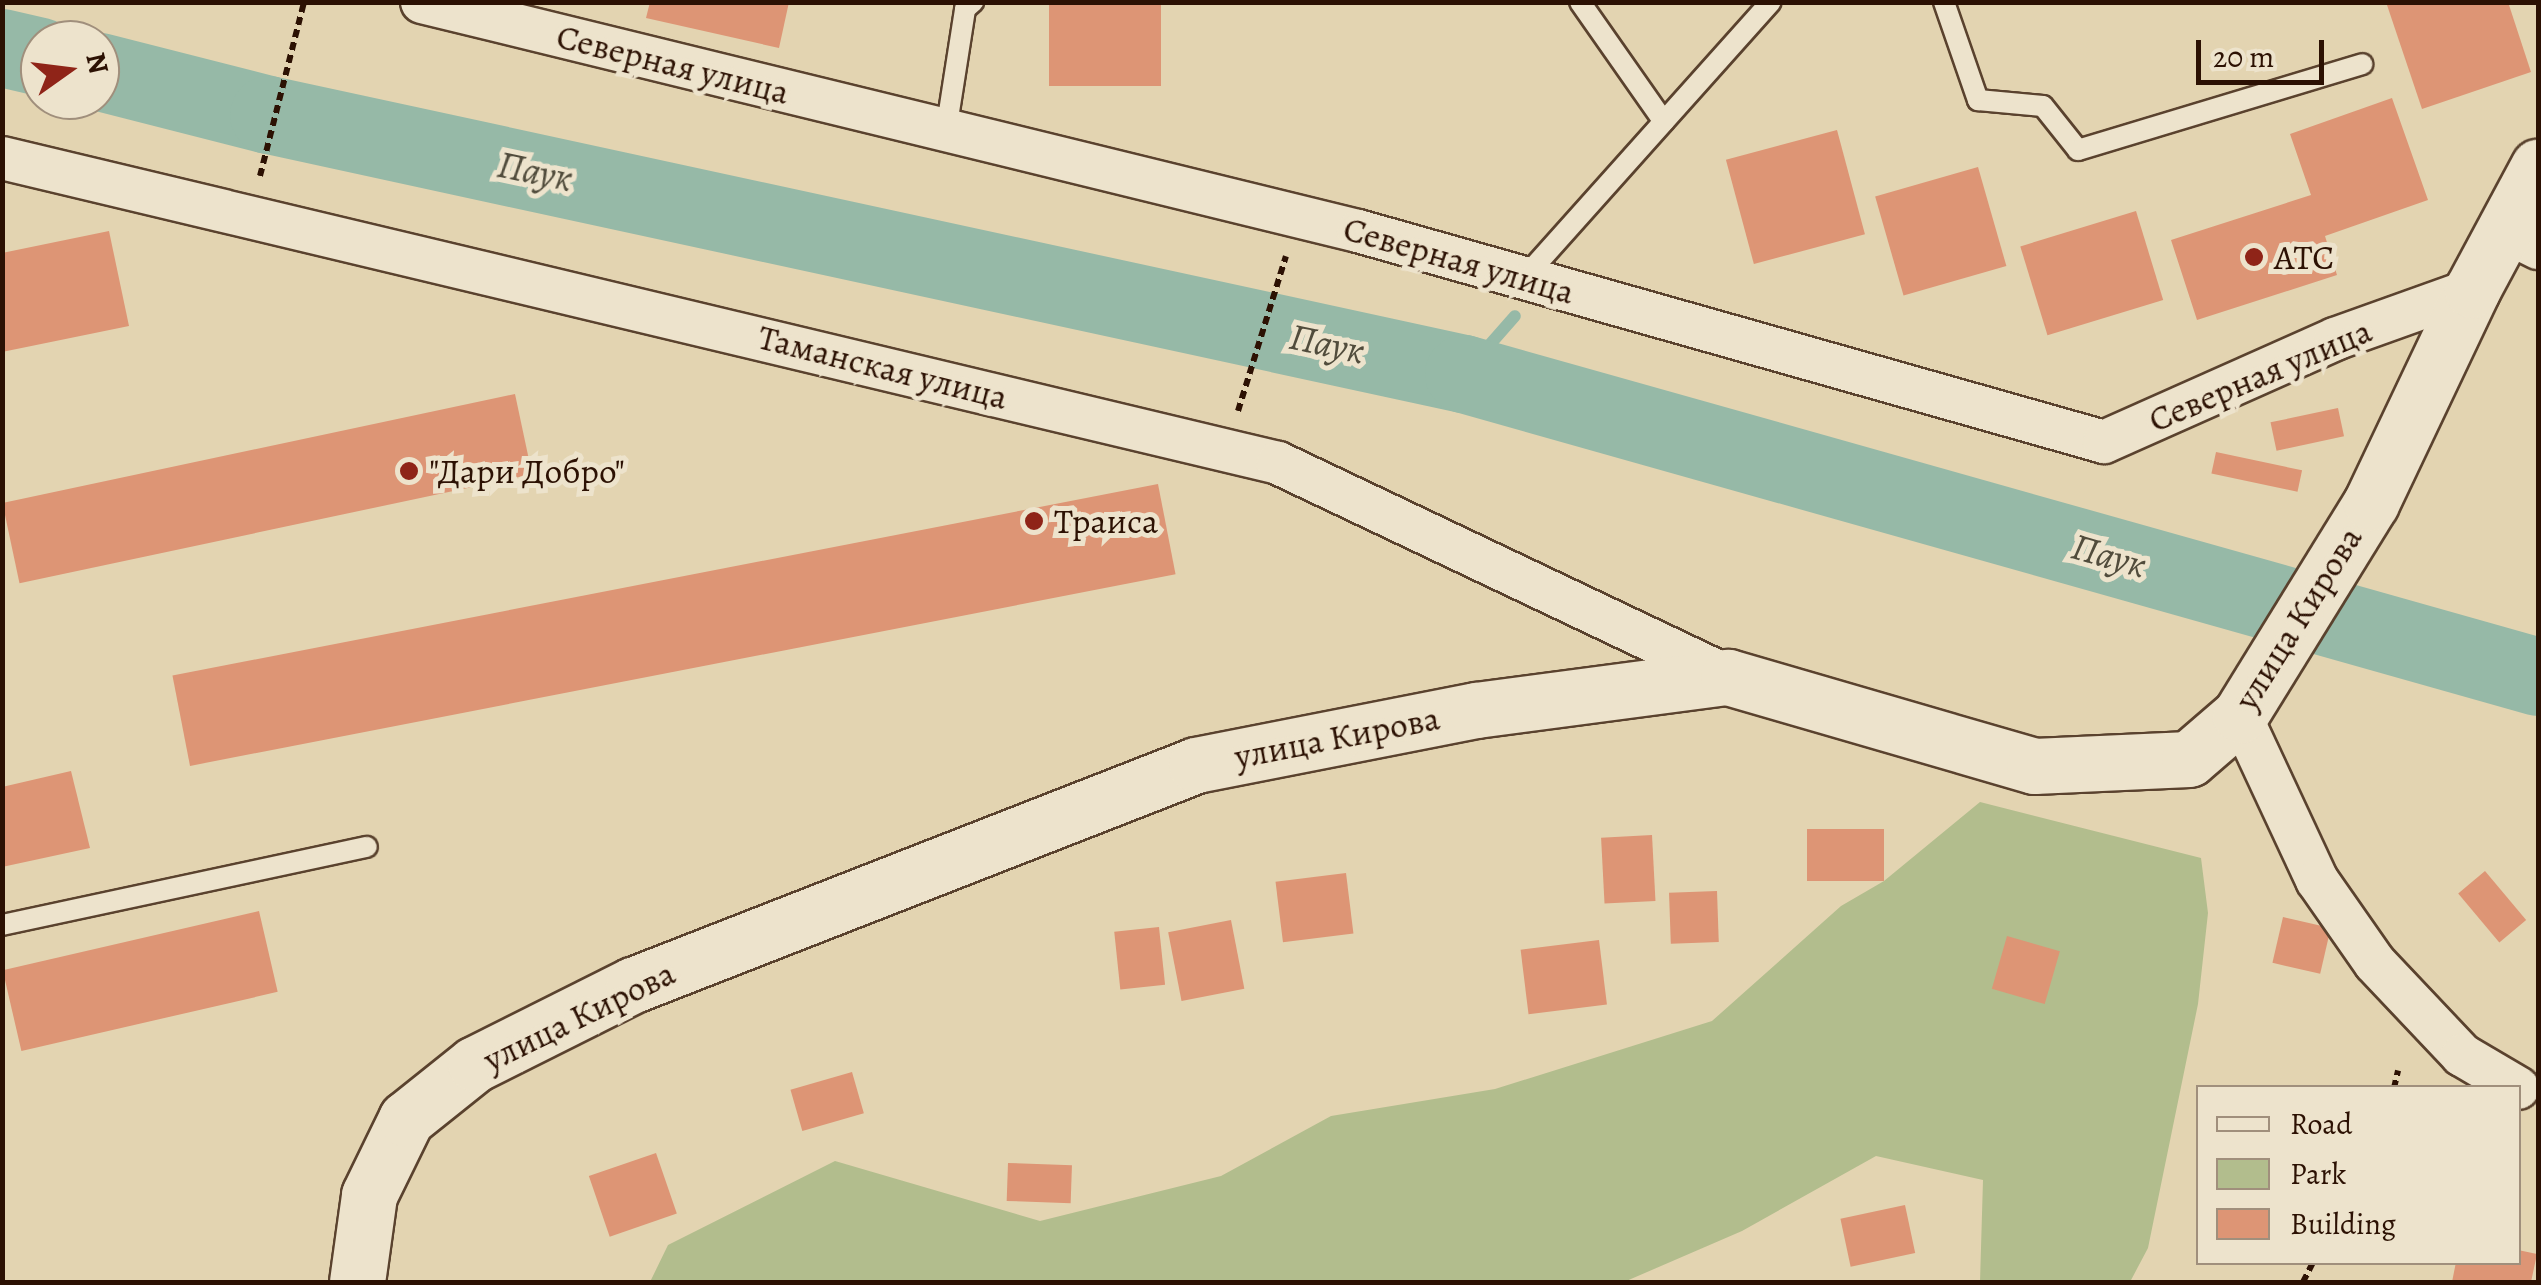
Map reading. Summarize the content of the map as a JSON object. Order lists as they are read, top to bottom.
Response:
{
  "streets": {
    "main road": ["улица Кирова"],
    "street": ["Северная улица", "Таманская улица"]
  },
  "crossings": [
    ["Северная улица", "улица Кирова"],
    ["Таманская улица", "улица Кирова"]
  ],
  "water": ["Паук"],
  "places": ["АТС", "\"Дари Добро\"", "Траиса"],
  "legend": ["Road", "Park", "Building"],
  "scale_bar": "20 m",
  "north": "right"
}
